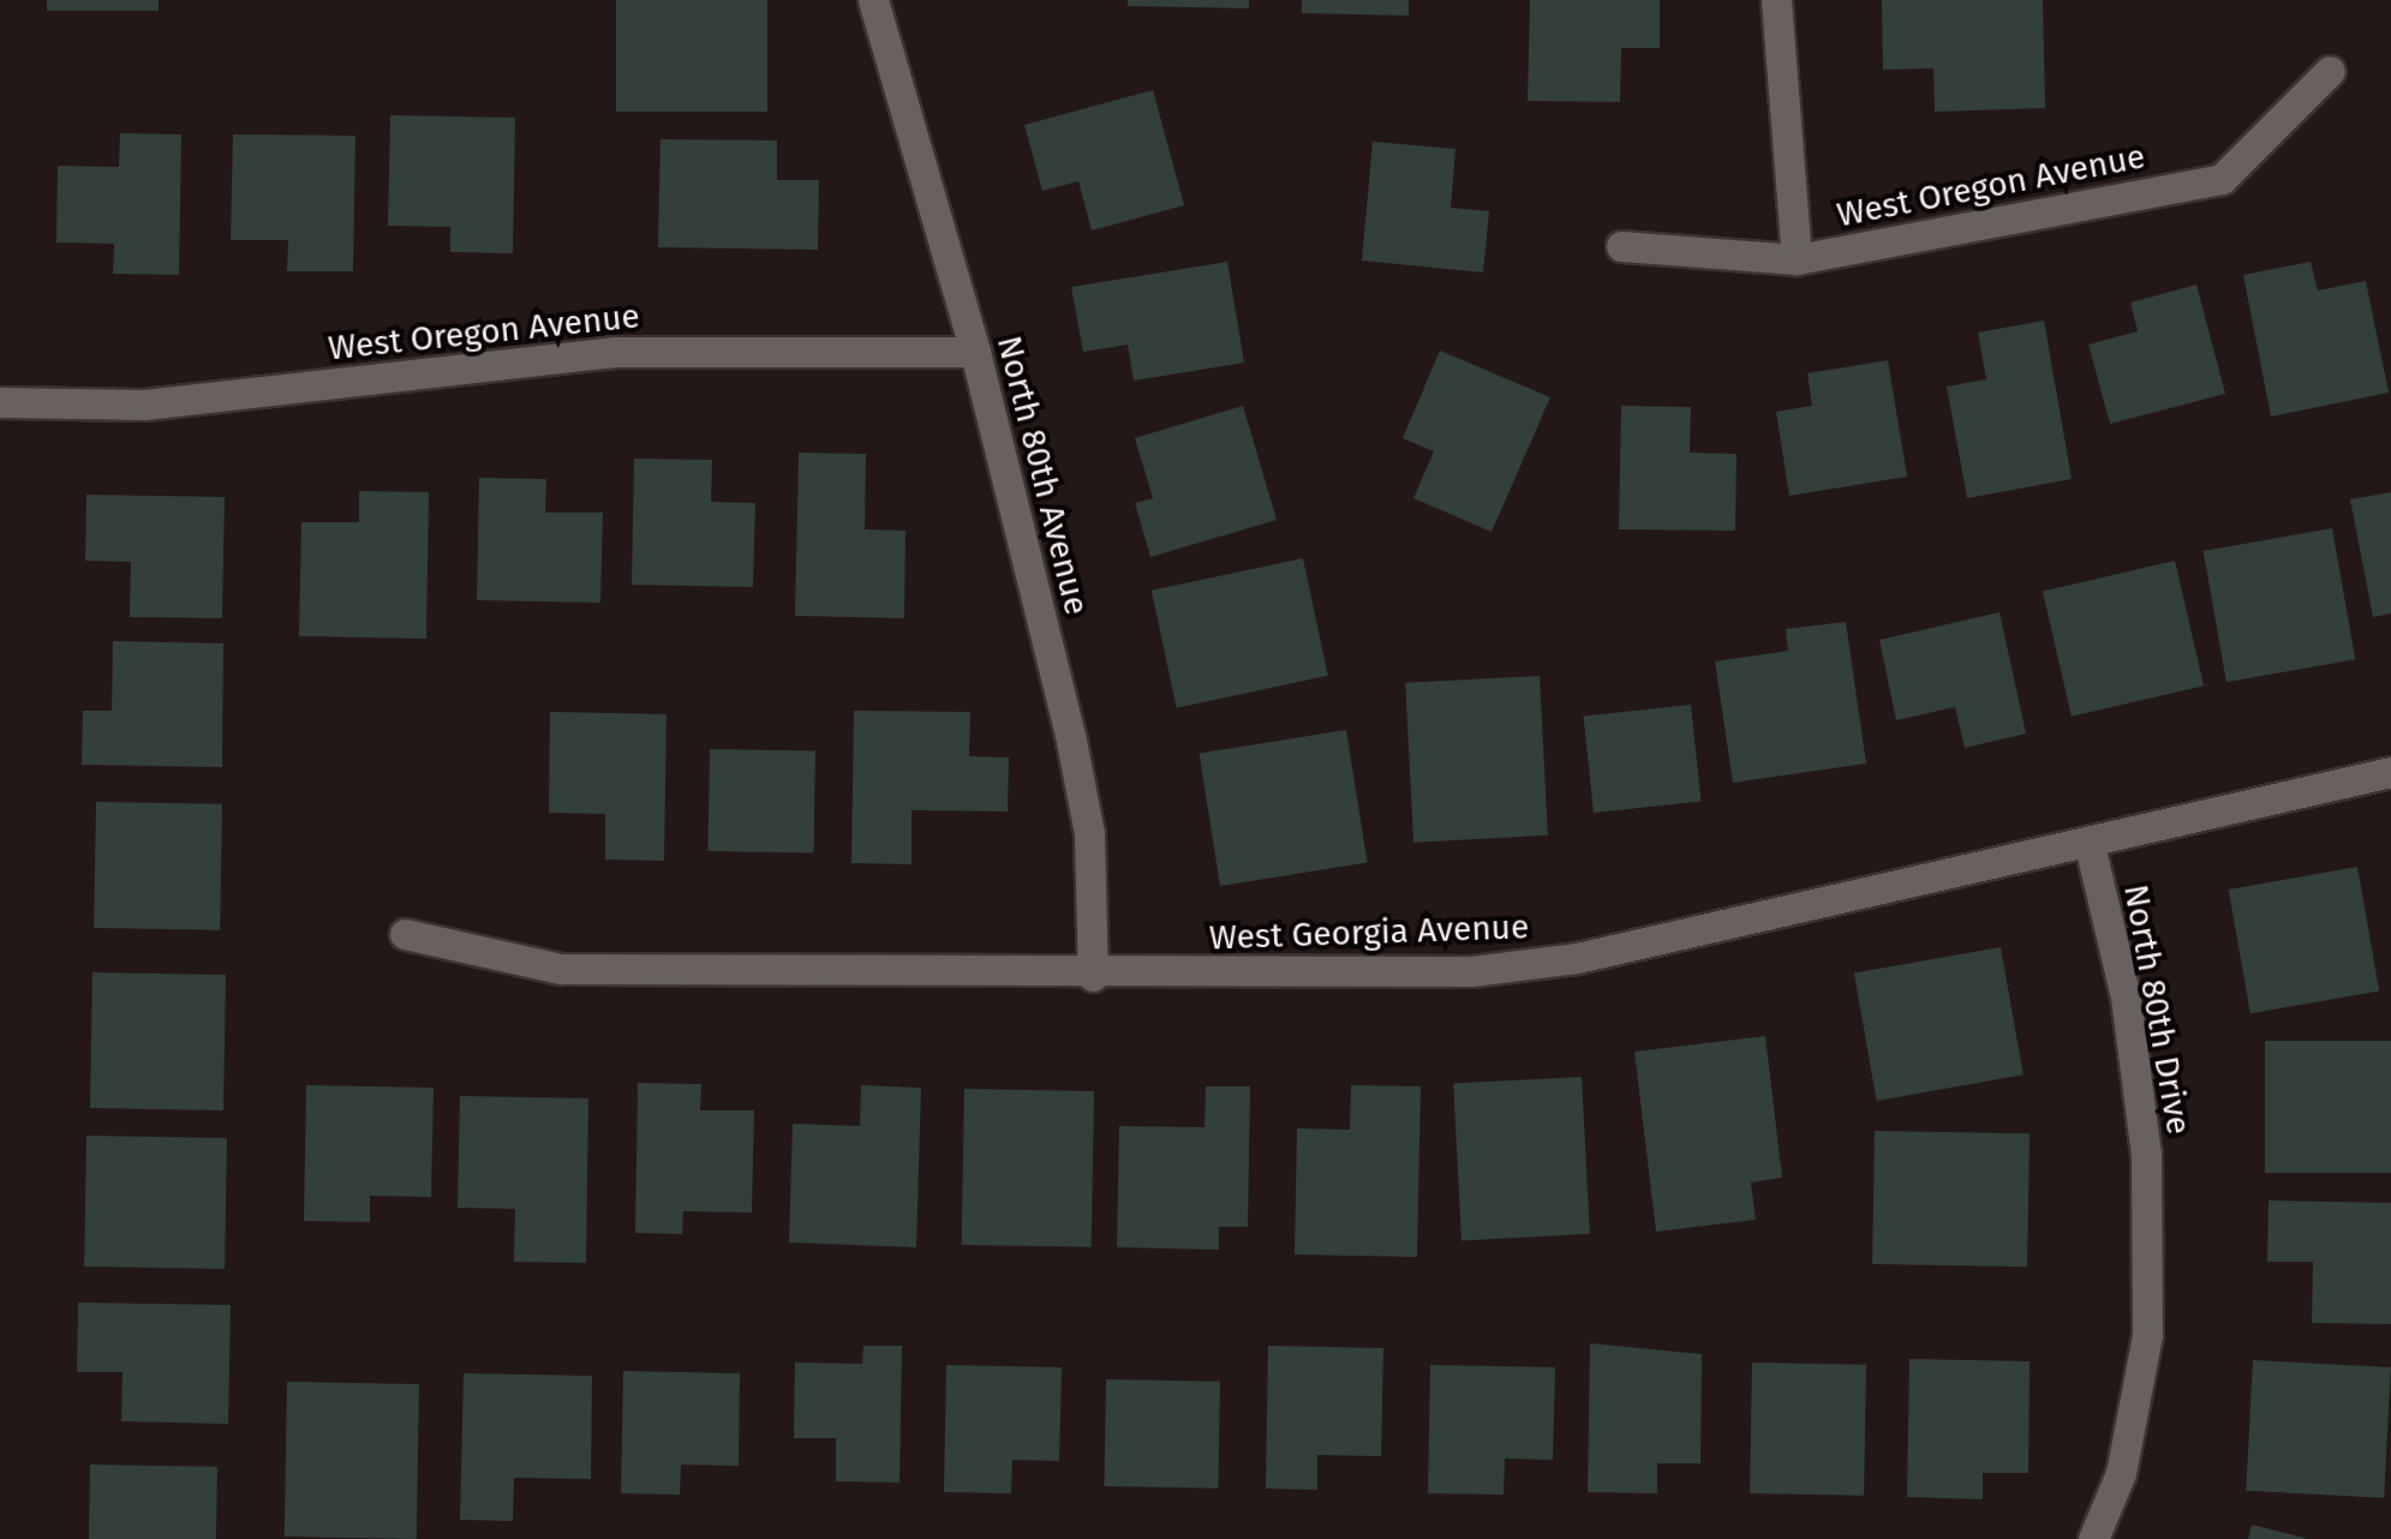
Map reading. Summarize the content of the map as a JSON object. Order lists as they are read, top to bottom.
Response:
{
  "streets": {
    "street": [
      "West Oregon Avenue",
      "North 80th Avenue",
      "West Georgia Avenue",
      "North 80th Drive"
    ]
  },
  "crossings": [
    ["West Oregon Avenue", "North 80th Avenue"],
    ["North 80th Avenue", "West Georgia Avenue"],
    ["West Georgia Avenue", "North 80th Drive"]
  ]
}
